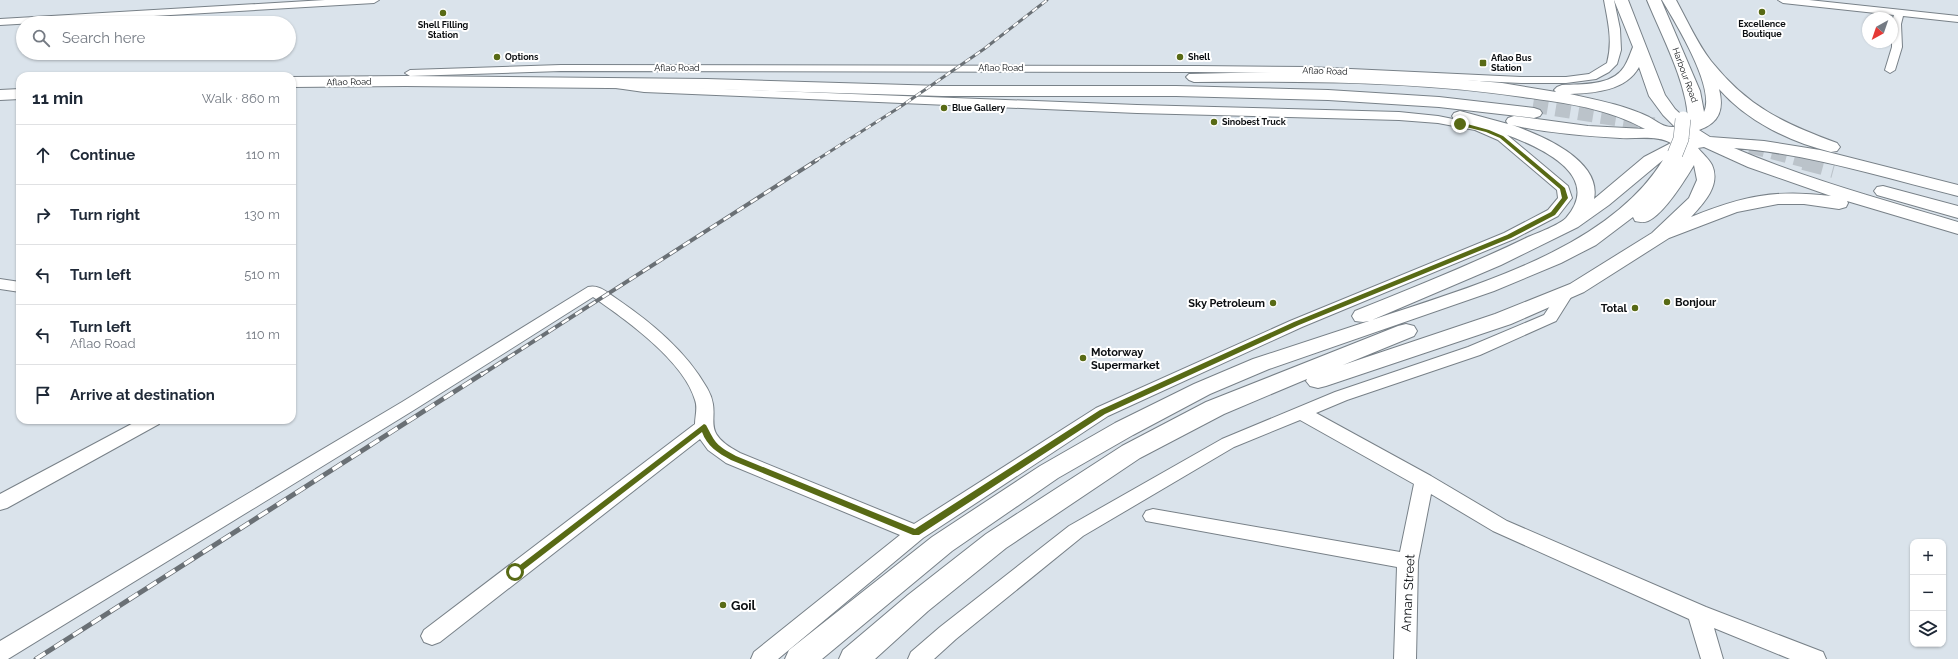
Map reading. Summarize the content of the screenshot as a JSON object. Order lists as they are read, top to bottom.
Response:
{
  "streets": {
    "highway": ["Aflao Road", "Harbour Road"],
    "street": ["Annan Street"]
  },
  "places": {
    "other": [
      "Excellence Boutique",
      "Shell Filling Station",
      "Options",
      "Shell",
      "Blue Gallery",
      "Sinobest Truck",
      "Bonjour",
      "Sky Petroleum",
      "Total",
      "Motorway Supermarket",
      "Goil"
    ],
    "transit": ["Aflao Bus Station"]
  },
  "north": "bottom left",
  "page": {
    "search": "Search here",
    "heading": ["11 min", "Walk · 860 m"],
    "list": [
      ["Continue", "110 m"],
      ["Turn right", "130 m"],
      ["Turn left", "510 m"],
      ["Turn left", "Aflao Road", "110 m"],
      "Arrive at destination"
    ],
    "map_buttons": ["+", "−"]
  }
}
